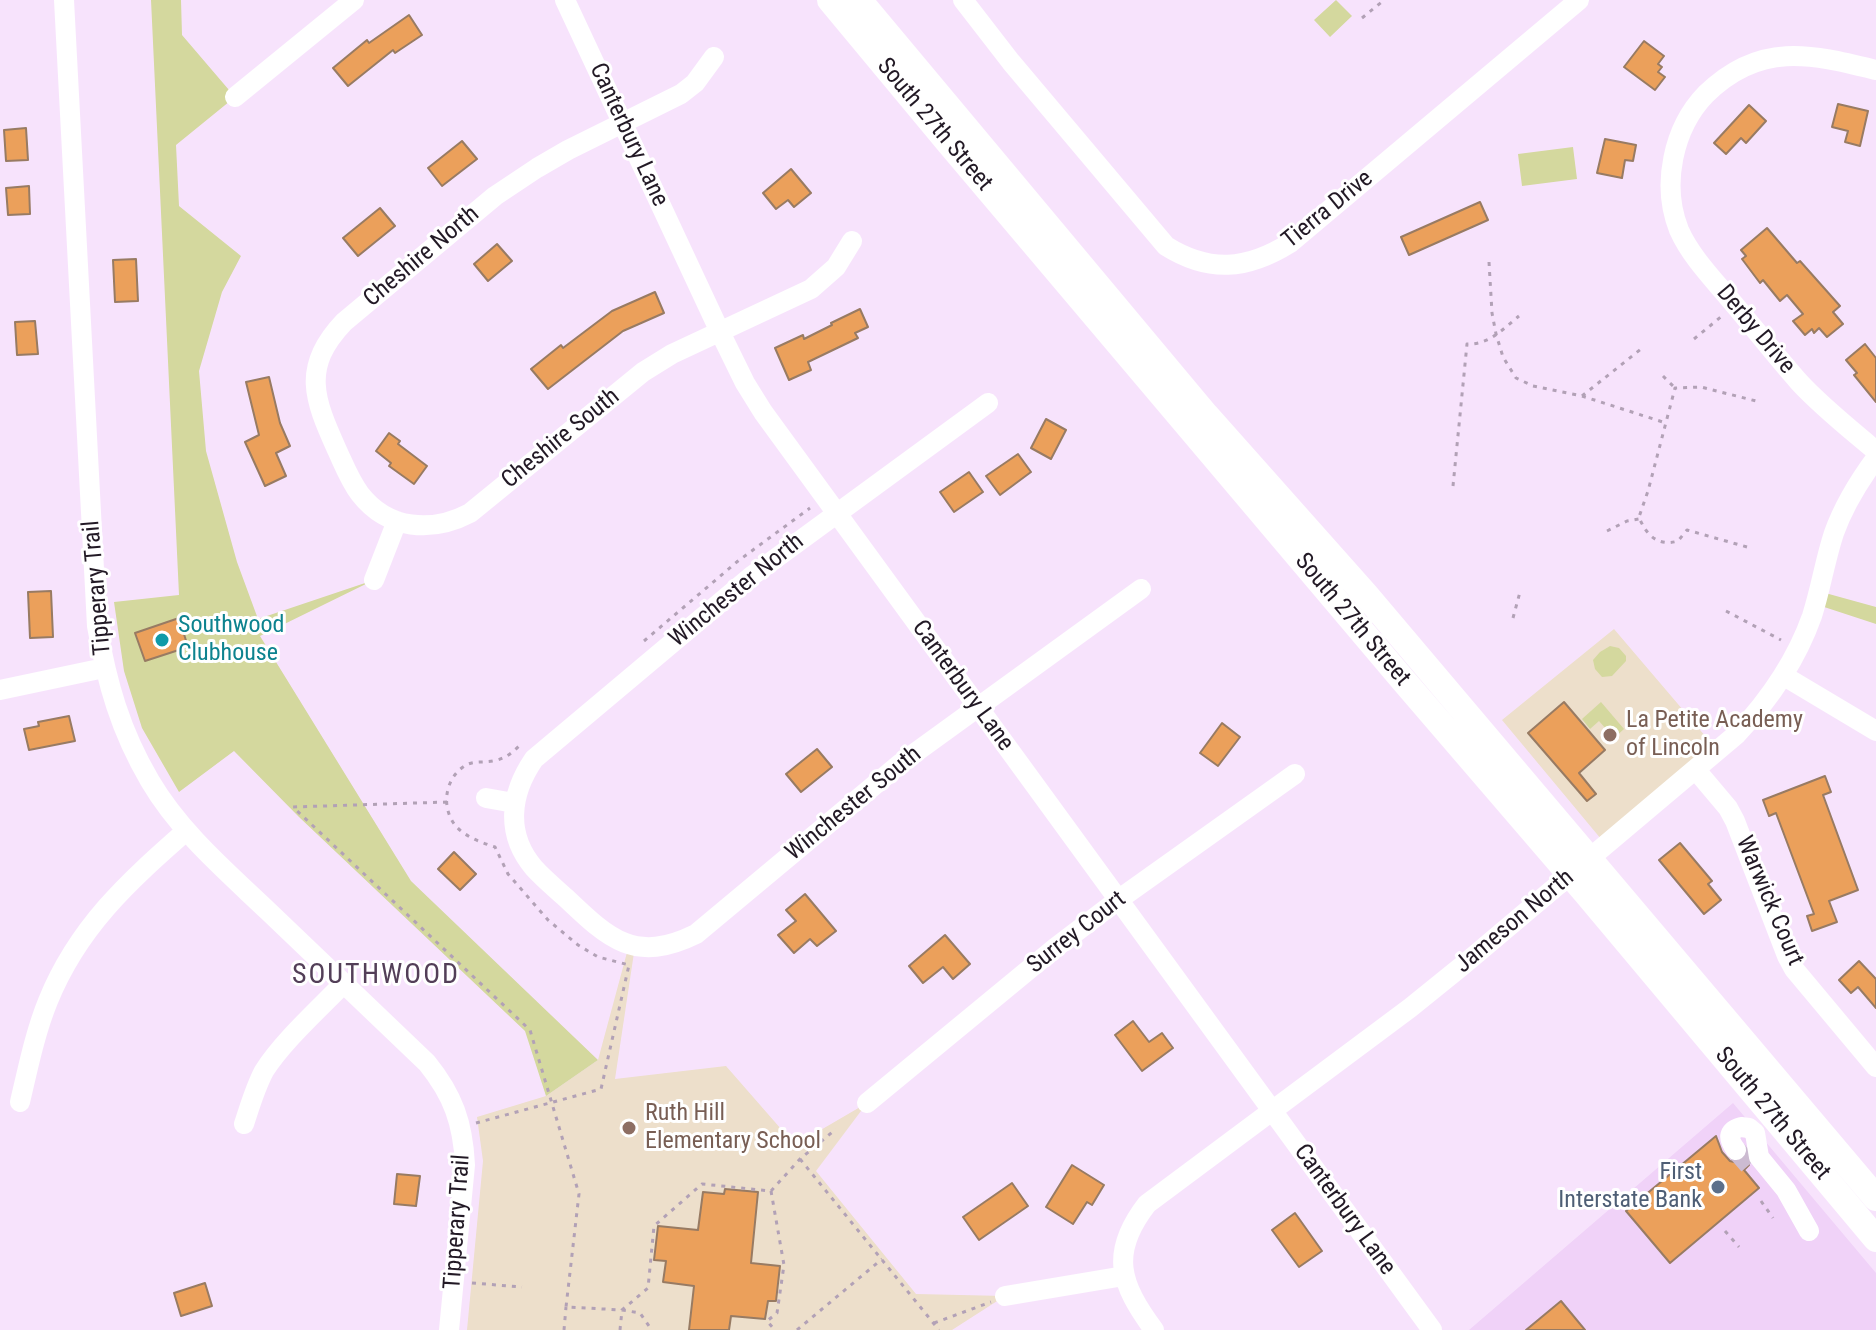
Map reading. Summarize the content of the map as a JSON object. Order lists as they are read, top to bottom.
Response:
{
  "streets": {
    "main road": ["South 27th Street"],
    "street": [
      "Canterbury Lane",
      "Tierra Drive",
      "Cheshire North",
      "Derby Drive",
      "Cheshire South",
      "Tipperary Trail",
      "Winchester North",
      "Winchester South",
      "Warwick Court",
      "Jameson North",
      "Surrey Court"
    ]
  },
  "crossings": [
    ["South 27th Street", "Jameson North"],
    ["Canterbury Lane", "Cheshire North"],
    ["Canterbury Lane", "Cheshire South"],
    ["Canterbury Lane", "Winchester North"],
    ["Canterbury Lane", "Winchester South"],
    ["Canterbury Lane", "Jameson North"],
    ["Canterbury Lane", "Surrey Court"],
    ["Cheshire North", "Cheshire South"],
    ["Winchester North", "Winchester South"],
    ["Warwick Court", "Jameson North"]
  ],
  "districts": ["SOUTHWOOD"],
  "places": [
    "Southwood Clubhouse",
    "La Petite Academy of Lincoln",
    "Ruth Hill Elementary School",
    "First Interstate Bank"
  ]
}
